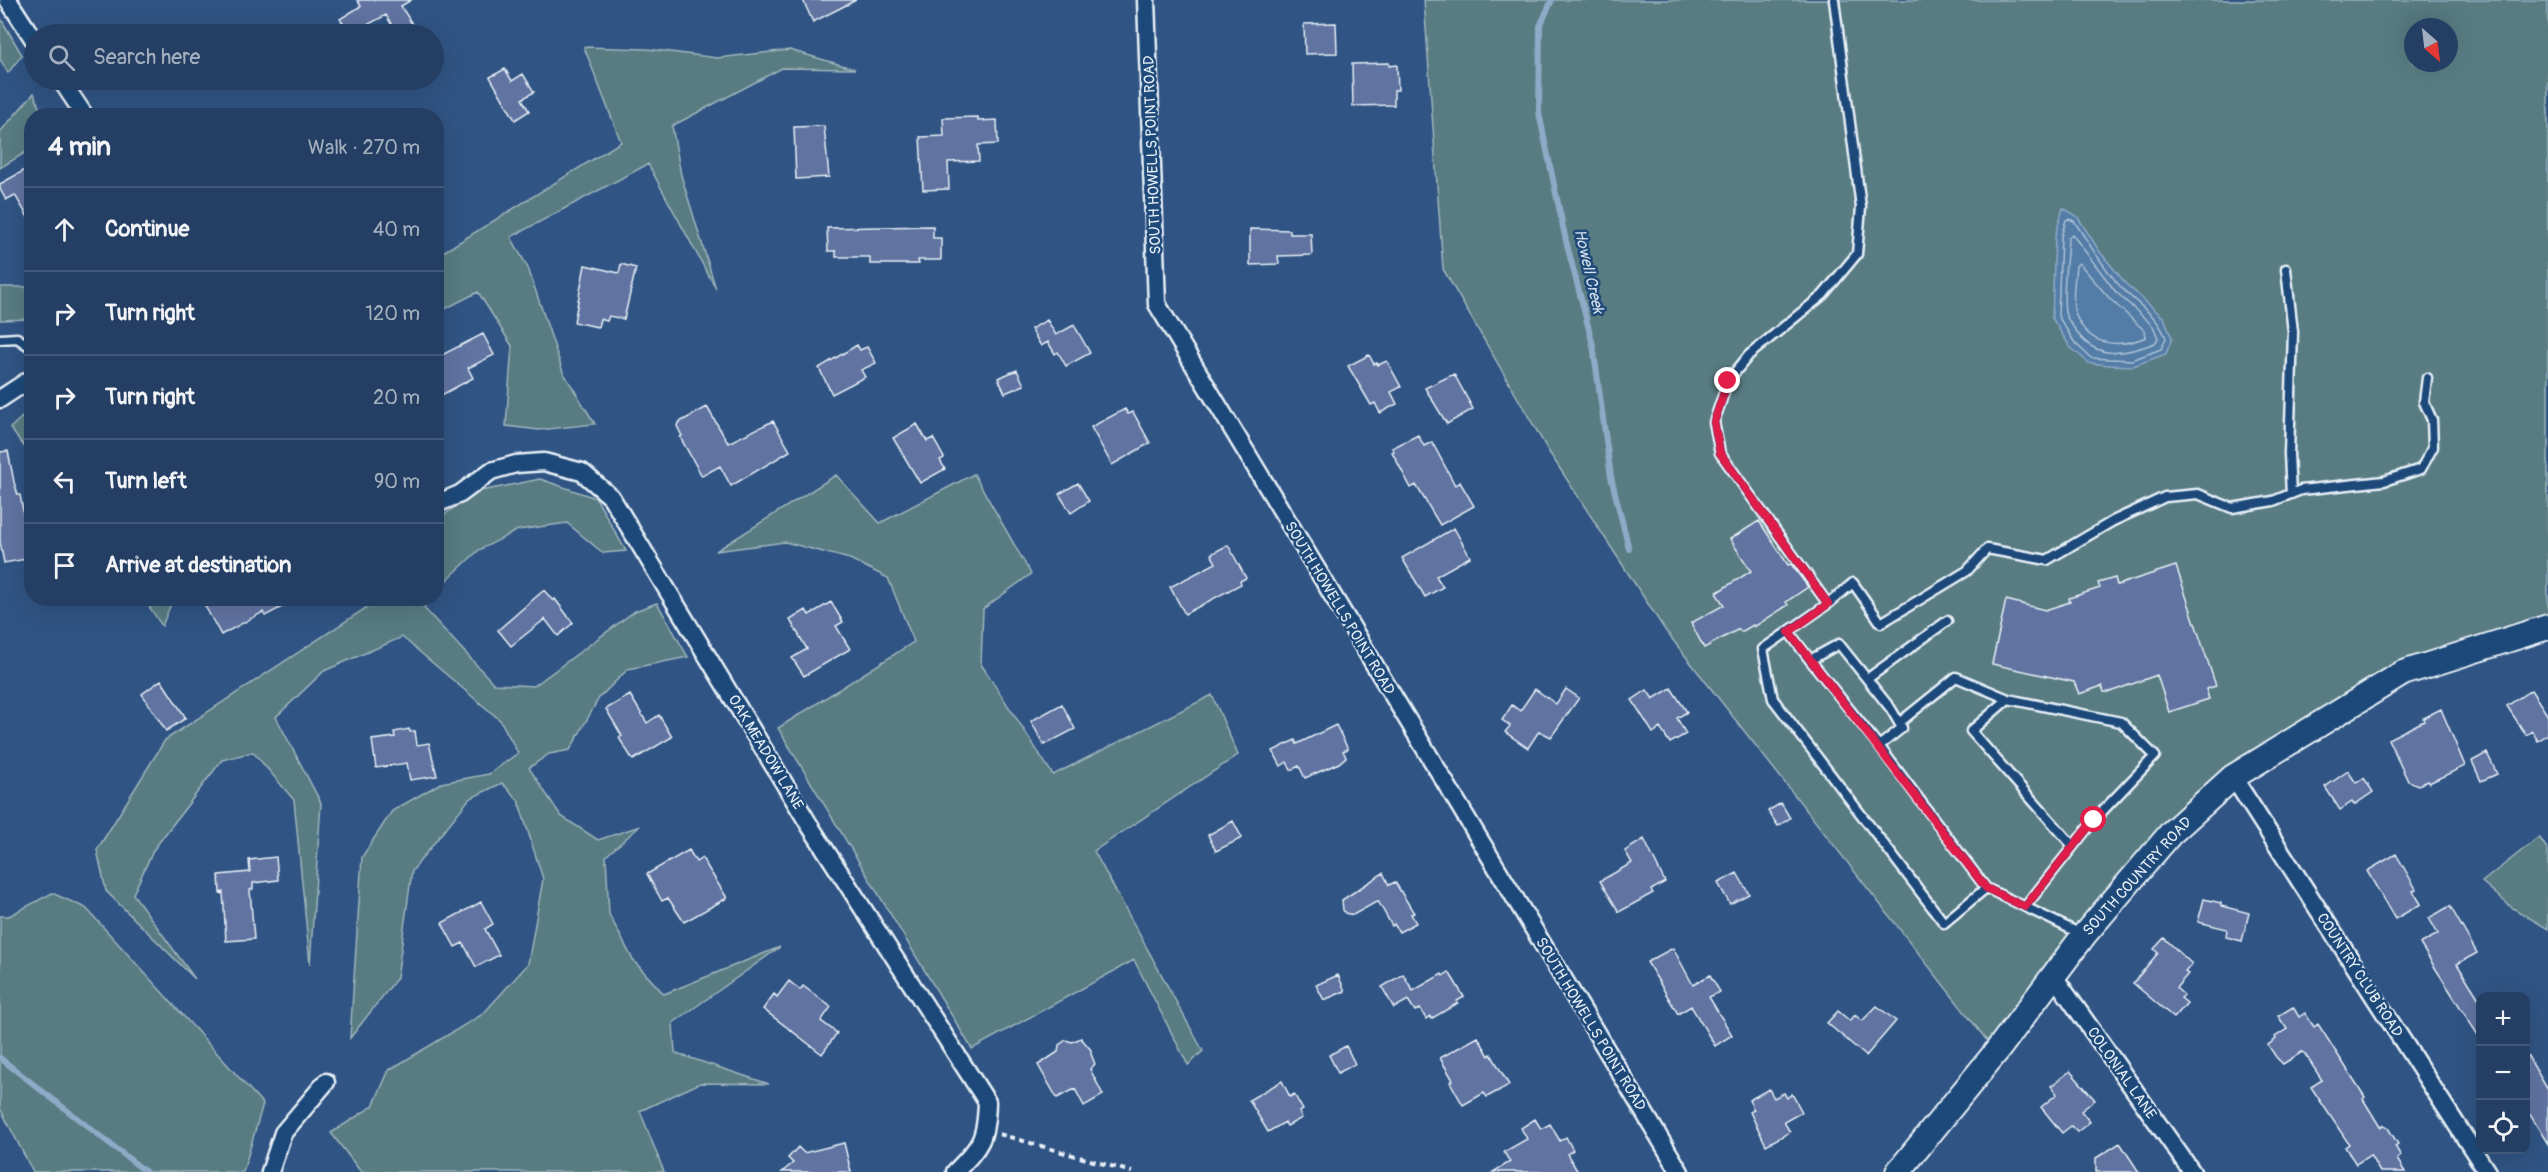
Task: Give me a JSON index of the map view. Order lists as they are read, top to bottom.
{
  "streets": {
    "main road": ["SOUTH COUNTRY ROAD"],
    "street": [
      "SOUTH HOWELLS POINT ROAD",
      "OAK MEADOW LANE",
      "COUNTRY CLUB ROAD",
      "COLONIAL LANE"
    ]
  },
  "crossings": [
    ["SOUTH COUNTRY ROAD", "COUNTRY CLUB ROAD"],
    ["SOUTH COUNTRY ROAD", "COLONIAL LANE"]
  ],
  "water": ["Howell Creek"],
  "north": "bottom right",
  "page": {
    "search": "Search here",
    "heading": ["4 min", "Walk · 270 m"],
    "list": [
      ["Continue", "40 m"],
      ["Turn right", "120 m"],
      ["Turn right", "20 m"],
      ["Turn left", "90 m"],
      "Arrive at destination"
    ],
    "map_buttons": ["+", "−"]
  }
}
